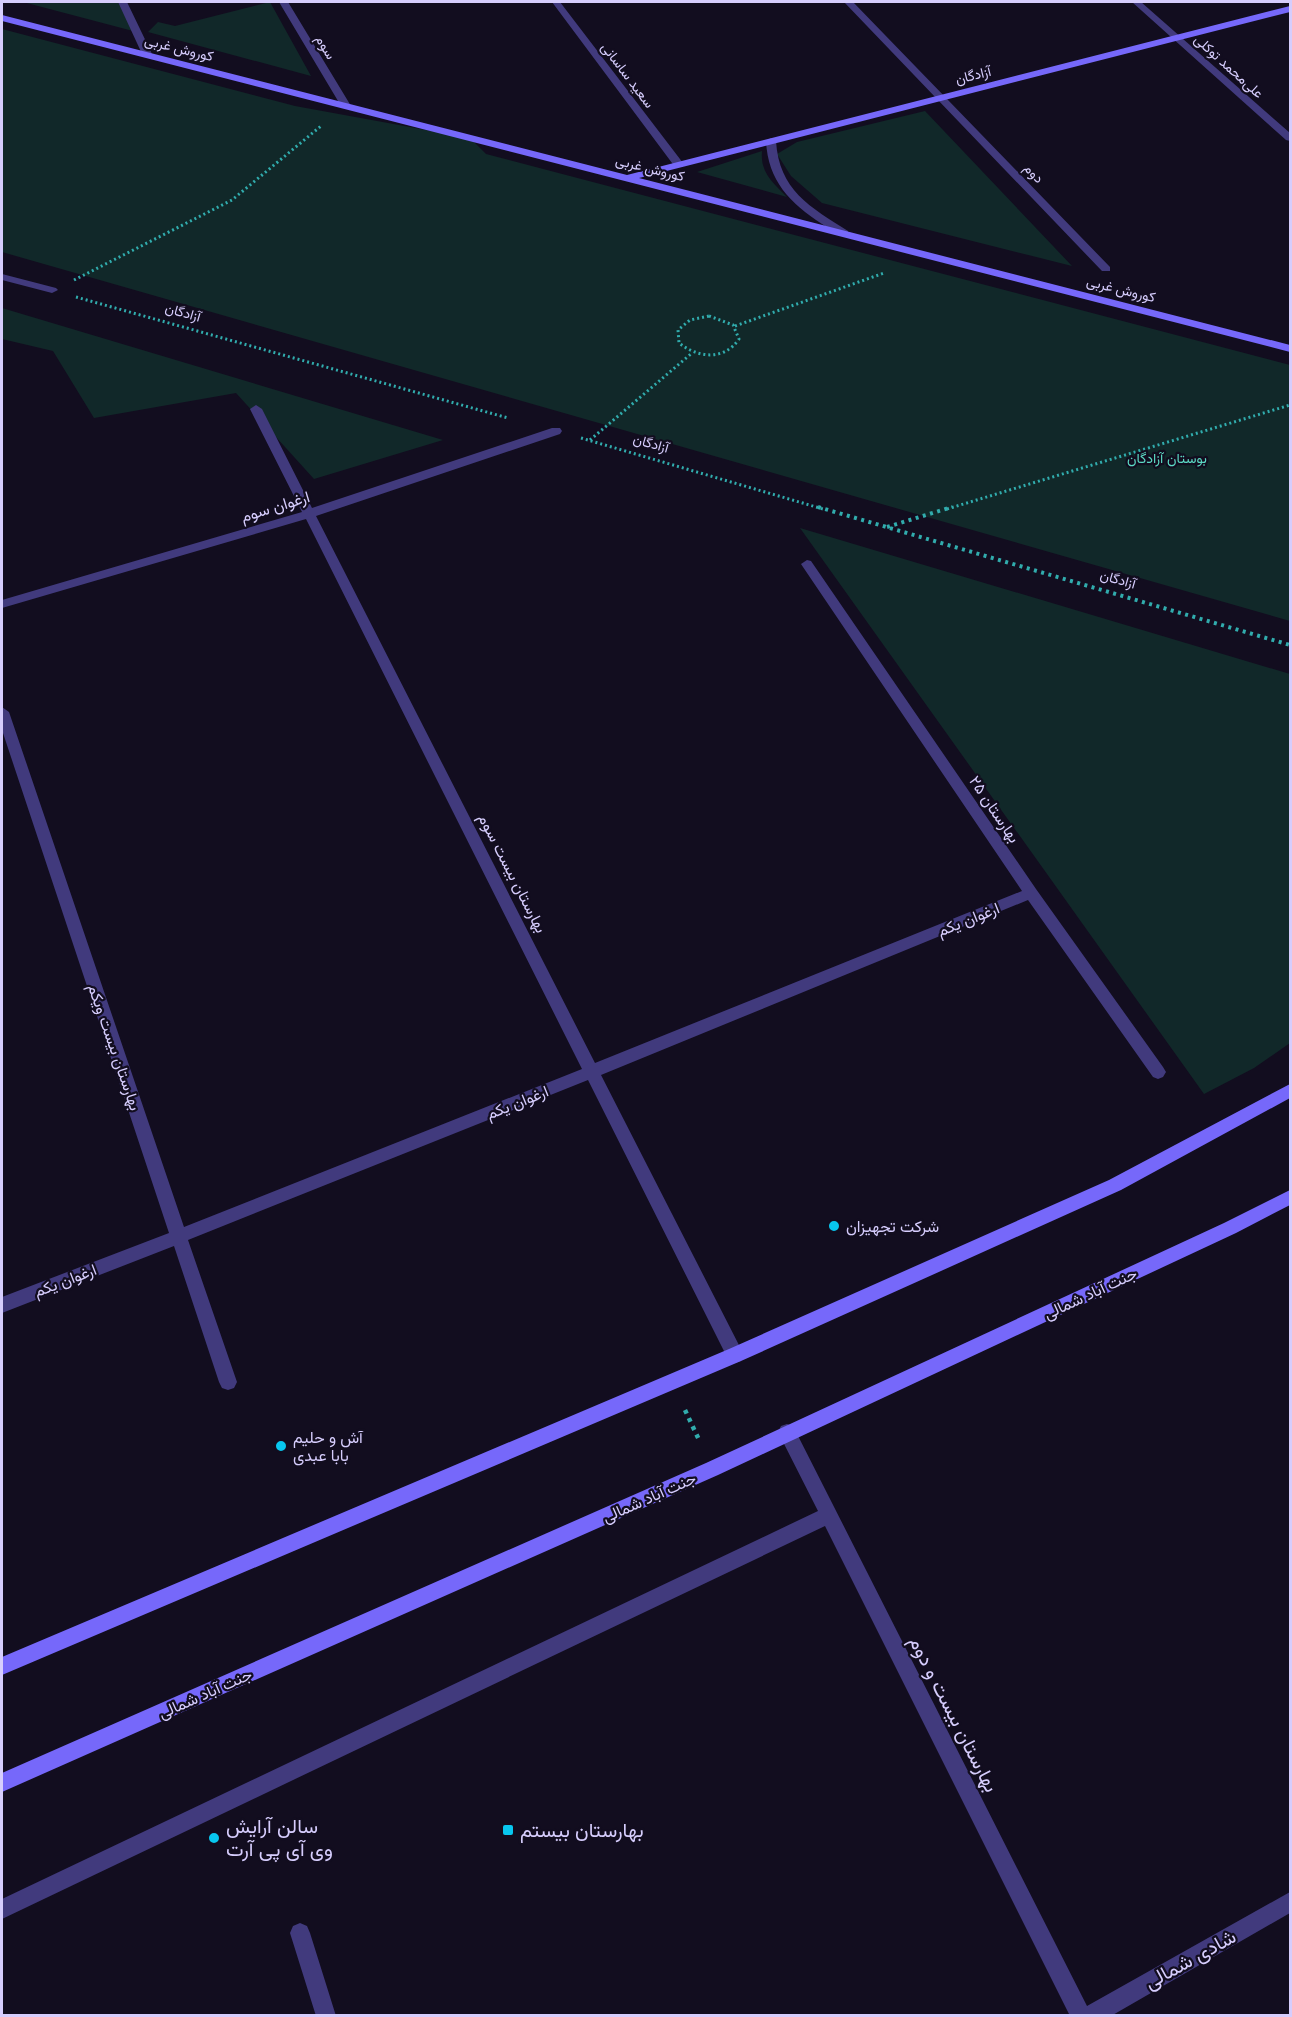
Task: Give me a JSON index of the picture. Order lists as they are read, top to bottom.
{
  "streets": {
    "street": [
      "سوم",
      "کوروش غربی",
      "علی‌محمد توکلی",
      "سعید ساسانی",
      "آزادگان",
      "دوم",
      "ارغوان سوم",
      "بهارستان ۲۵",
      "بهارستان بیست سوم",
      "ارغوان یکم",
      "بهارستان بیست ویکم",
      "جنت آباد شمالی",
      "بهارستان بیست و دوم",
      "شادی شمالی"
    ]
  },
  "crossings": [
    ["سوم", "کوروش غربی"],
    ["کوروش غربی", "آزادگان"],
    ["علی‌محمد توکلی", "آزادگان"],
    ["سعید ساسانی", "آزادگان"],
    ["آزادگان", "دوم"],
    ["آزادگان", "ارغوان سوم"],
    ["ارغوان سوم", "بهارستان بیست سوم"],
    ["بهارستان ۲۵", "ارغوان یکم"],
    ["بهارستان بیست سوم", "ارغوان یکم"],
    ["ارغوان یکم", "بهارستان بیست ویکم"],
    ["جنت آباد شمالی", "بهارستان بیست و دوم"]
  ],
  "parks": ["بوستان آزادگان"],
  "places": {
    "other": ["شرکت تجهیزان", "آش و حلیم بابا عبدی", "سالن آرایش وی آی پی آرت"],
    "transit": ["بهارستان بیستم"]
  }
}
